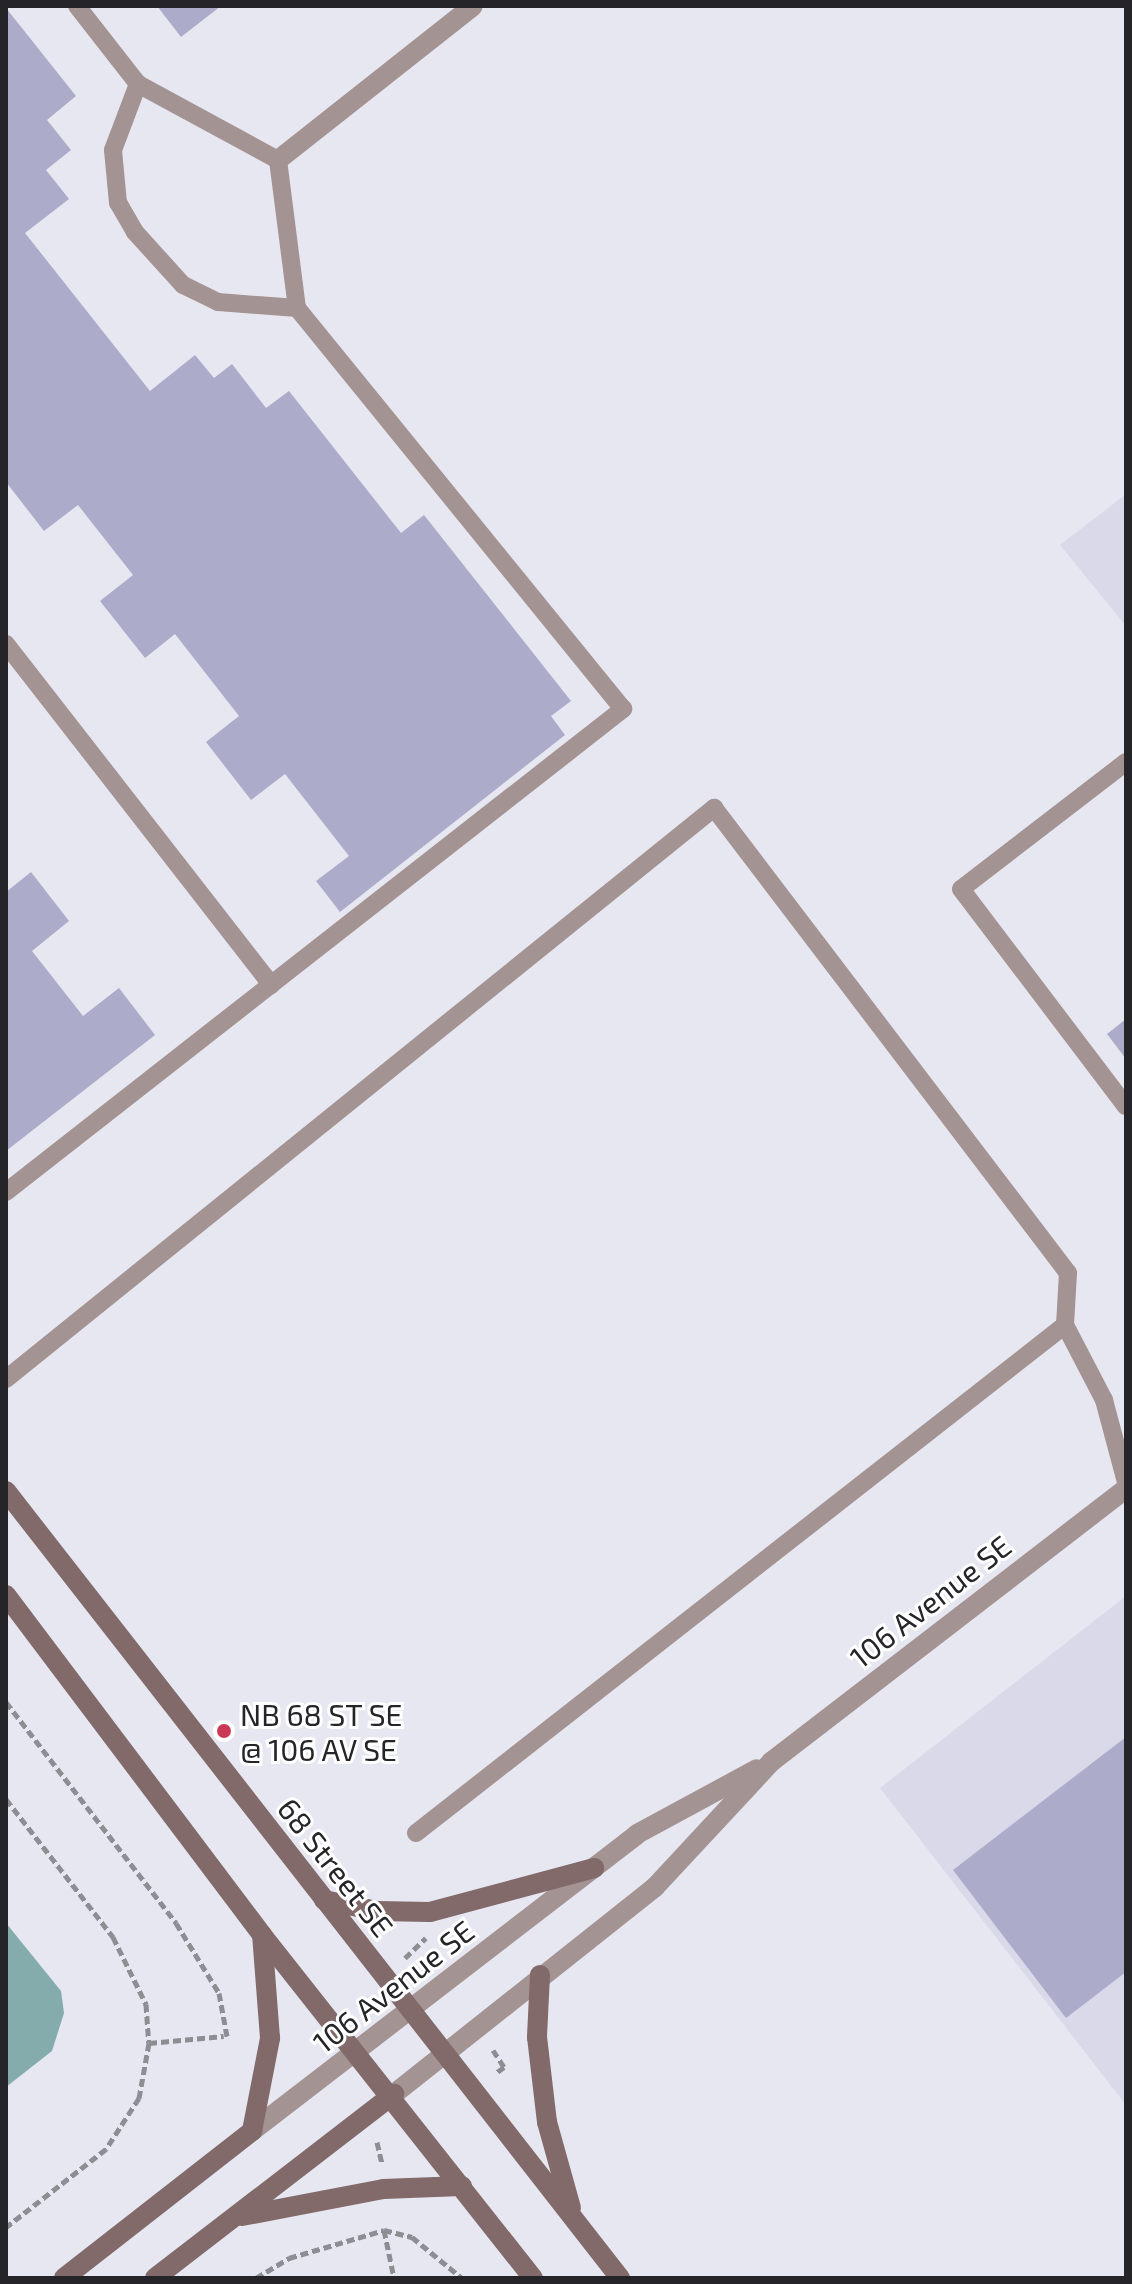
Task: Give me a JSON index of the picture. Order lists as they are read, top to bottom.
{
  "streets": {
    "street": ["106 Avenue SE", "68 Street SE"]
  },
  "crossings": [
    ["106 Avenue SE", "68 Street SE"]
  ],
  "places": ["NB 68 ST SE @ 106 AV SE"]
}
